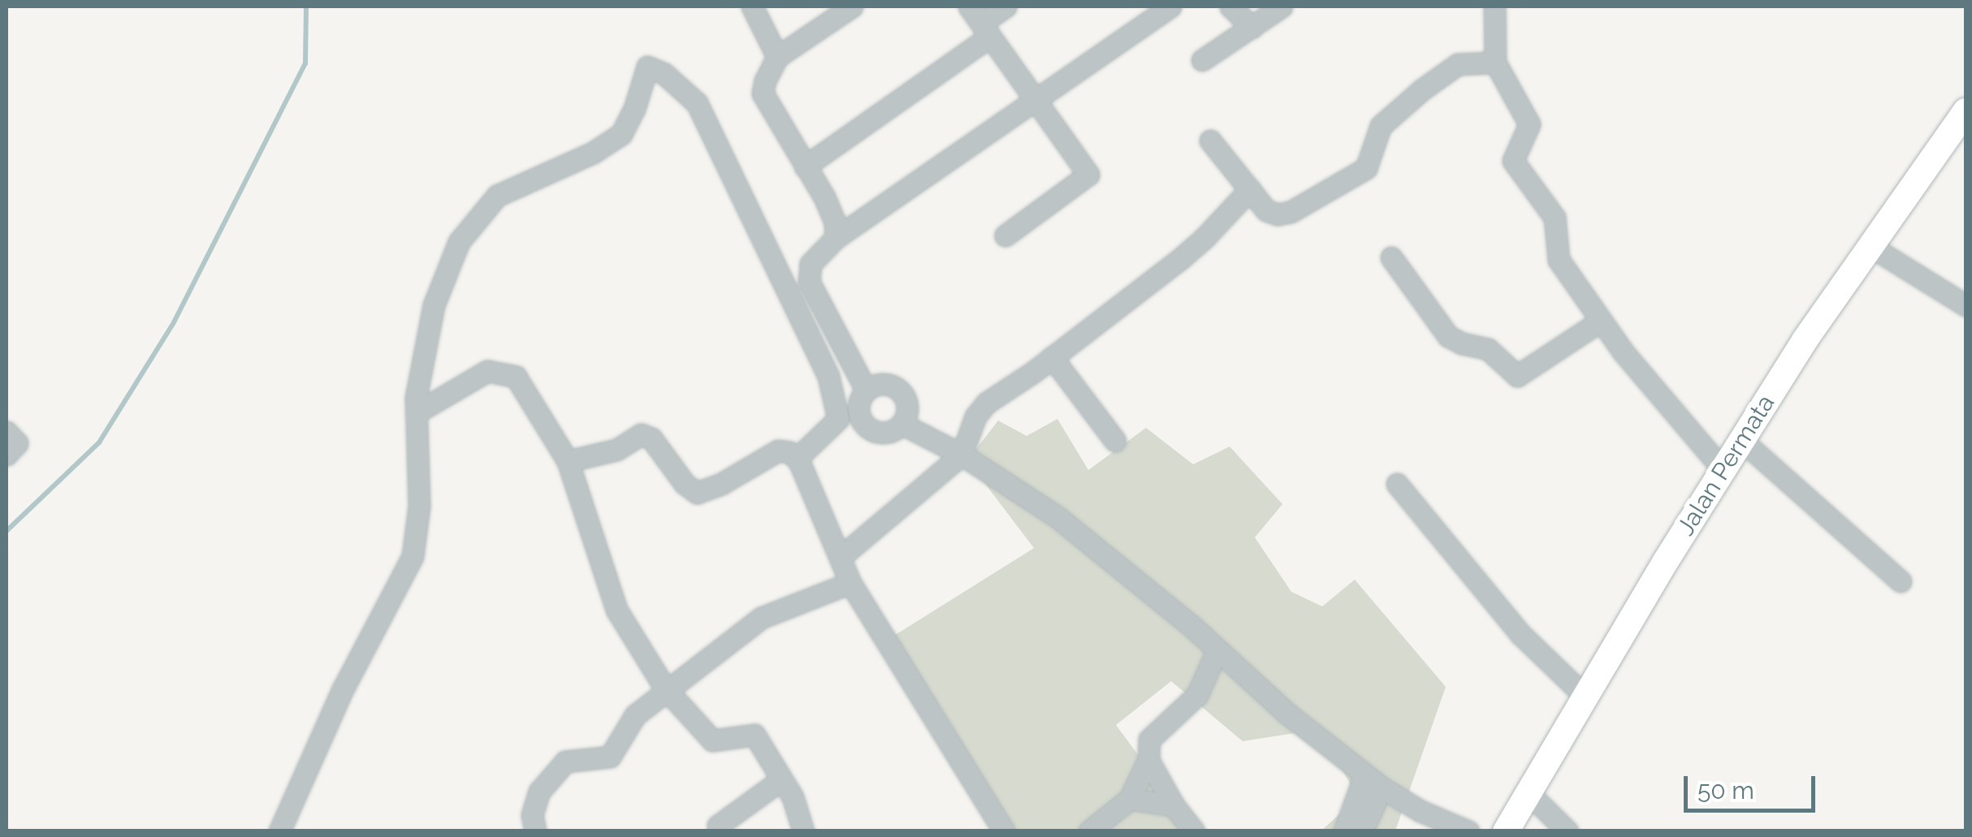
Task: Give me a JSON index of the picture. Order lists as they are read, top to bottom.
{
  "streets": {
    "main road": ["Jalan Permata"]
  },
  "scale_bar": "50 m"
}
